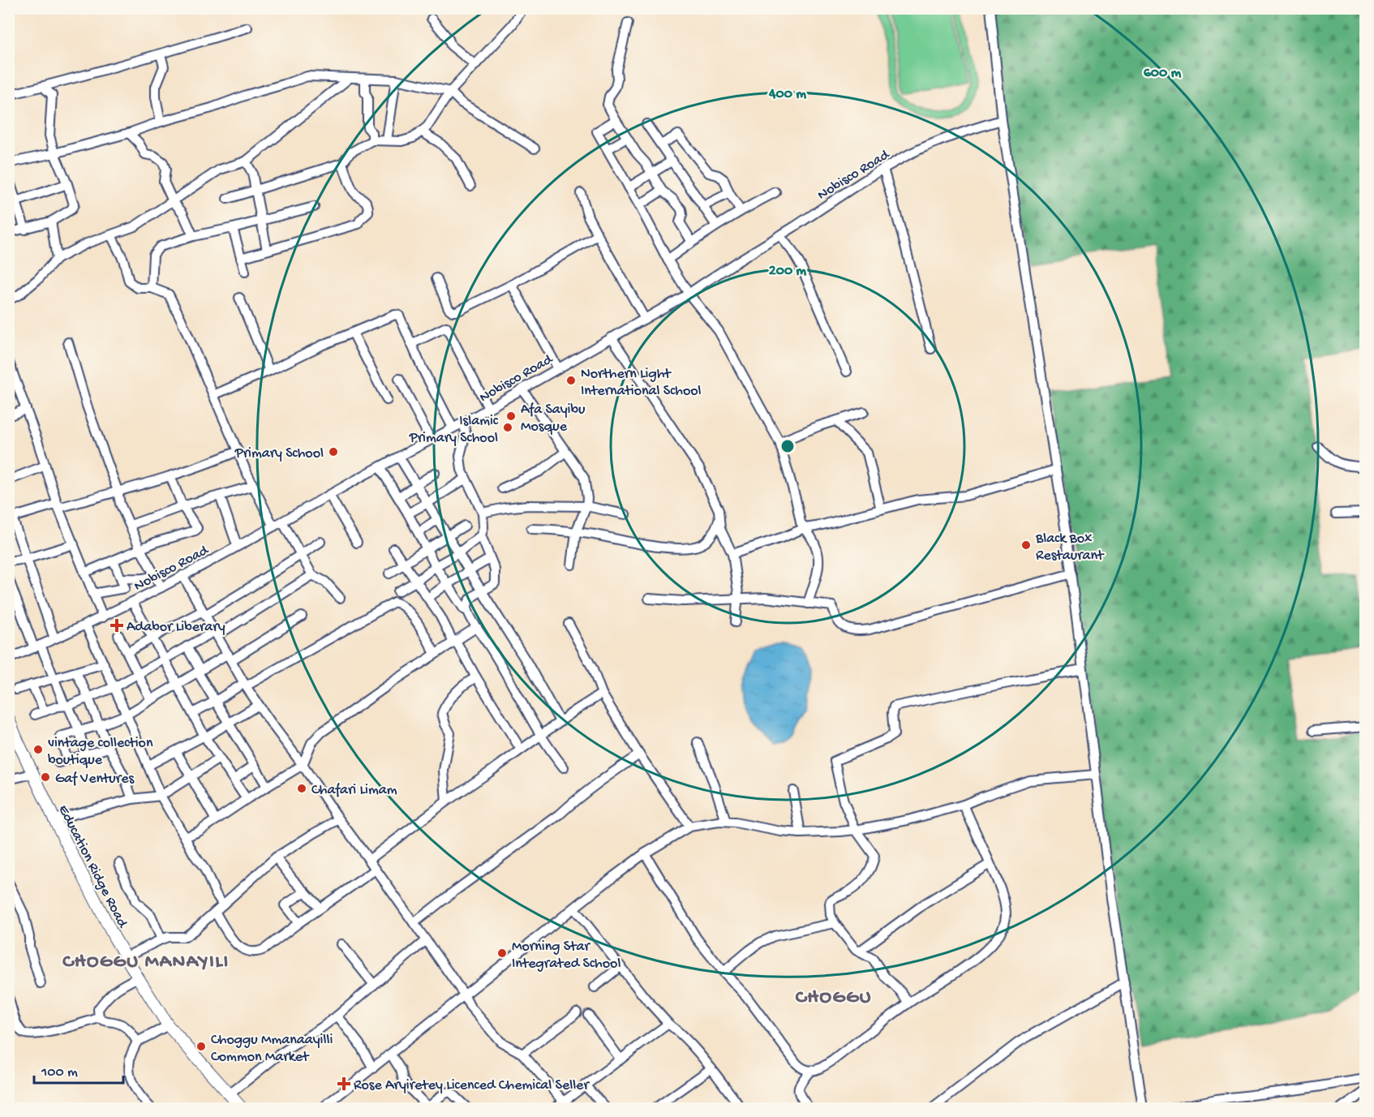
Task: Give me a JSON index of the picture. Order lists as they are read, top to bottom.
{
  "streets": {
    "main road": ["Education Ridge Road"],
    "street": ["Nobisco Road"]
  },
  "districts": ["CHOGGU MANAYILI", "CHOGGU"],
  "places": {
    "other": [
      "Northern Light International School",
      "Afa Sayibu Mosque",
      "Islamic Primary School",
      "Primary School",
      "Black Box Restaurant",
      "vintage collection boutique",
      "Gaf Ventures",
      "Chafari Limam",
      "Morning Star Integrated School",
      "Choggu Mmanaayilli Common Market"
    ],
    "health": ["Adabor Liberary", "Rose Aryiretey Licenced Chemical Seller"]
  },
  "scale_bar": "100 m",
  "rings": ["600 m", "400 m", "200 m"]
}
